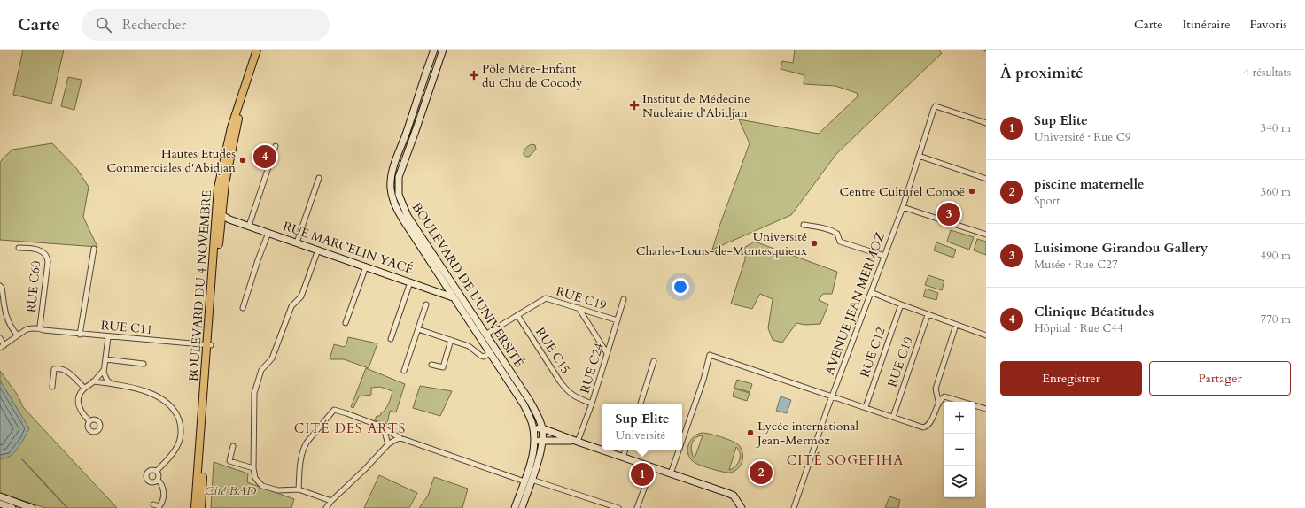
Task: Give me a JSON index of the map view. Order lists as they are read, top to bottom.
{
  "streets": {
    "main road": ["BOULEVARD DU 4 NOVEMBRE"],
    "street": [
      "RUE MARCELIN YACÉ",
      "BOULEVARD DE L'UNIVERSITÉ",
      "RUE C60",
      "RUE C19",
      "AVENUE JEAN MERMOZ",
      "RUE C11",
      "RUE C15",
      "RUE C12",
      "RUE C10",
      "RUE C24"
    ]
  },
  "crossings": [
    ["RUE MARCELIN YACÉ", "BOULEVARD DE L'UNIVERSITÉ"],
    ["RUE MARCELIN YACÉ", "BOULEVARD DU 4 NOVEMBRE"],
    ["BOULEVARD DE L'UNIVERSITÉ", "RUE C19"],
    ["BOULEVARD DU 4 NOVEMBRE", "RUE C11"],
    ["RUE C60", "RUE C11"],
    ["RUE C19", "RUE C15"],
    ["RUE C19", "RUE C24"],
    ["RUE C15", "RUE C24"]
  ],
  "districts": ["CITÉ DES ARTS", "CITÉ SOGEFIHA"],
  "parks": ["Cité BAD"],
  "places": {
    "health": ["Pôle Mère-Enfant du Chu de Cocody", "Institut de Médecine Nucléaire d'Abidjan"],
    "other": [
      "Hautes Etudes Commerciales d'Abidjan",
      "Centre Culturel Comoë",
      "Université Charles-Louis-de-Montesquieux",
      "Lycée international Jean-Mermoz"
    ]
  },
  "page": {
    "header": "Carte",
    "search": "Rechercher",
    "nav": ["Carte", "Itinéraire", "Favoris"],
    "heading": ["À proximité", "4 résultats"],
    "list": [
      {
        "mark": "1",
        "name": "Sup Elite",
        "note": "Université · Rue C9",
        "value": "340 m"
      },
      {
        "mark": "2",
        "name": "piscine maternelle",
        "note": "Sport",
        "value": "360 m"
      },
      {
        "mark": "3",
        "name": "Luisimone Girandou Gallery",
        "note": "Musée · Rue C27",
        "value": "490 m"
      },
      {
        "mark": "4",
        "name": "Clinique Béatitudes",
        "note": "Hôpital · Rue C44",
        "value": "770 m"
      }
    ],
    "pins": [
      "4",
      "3",
      "2",
      "1"
    ],
    "buttons": ["Enregistrer", "Partager"],
    "map_buttons": ["+", "−"],
    "popup": ["Sup Elite", "Université"]
  }
}
